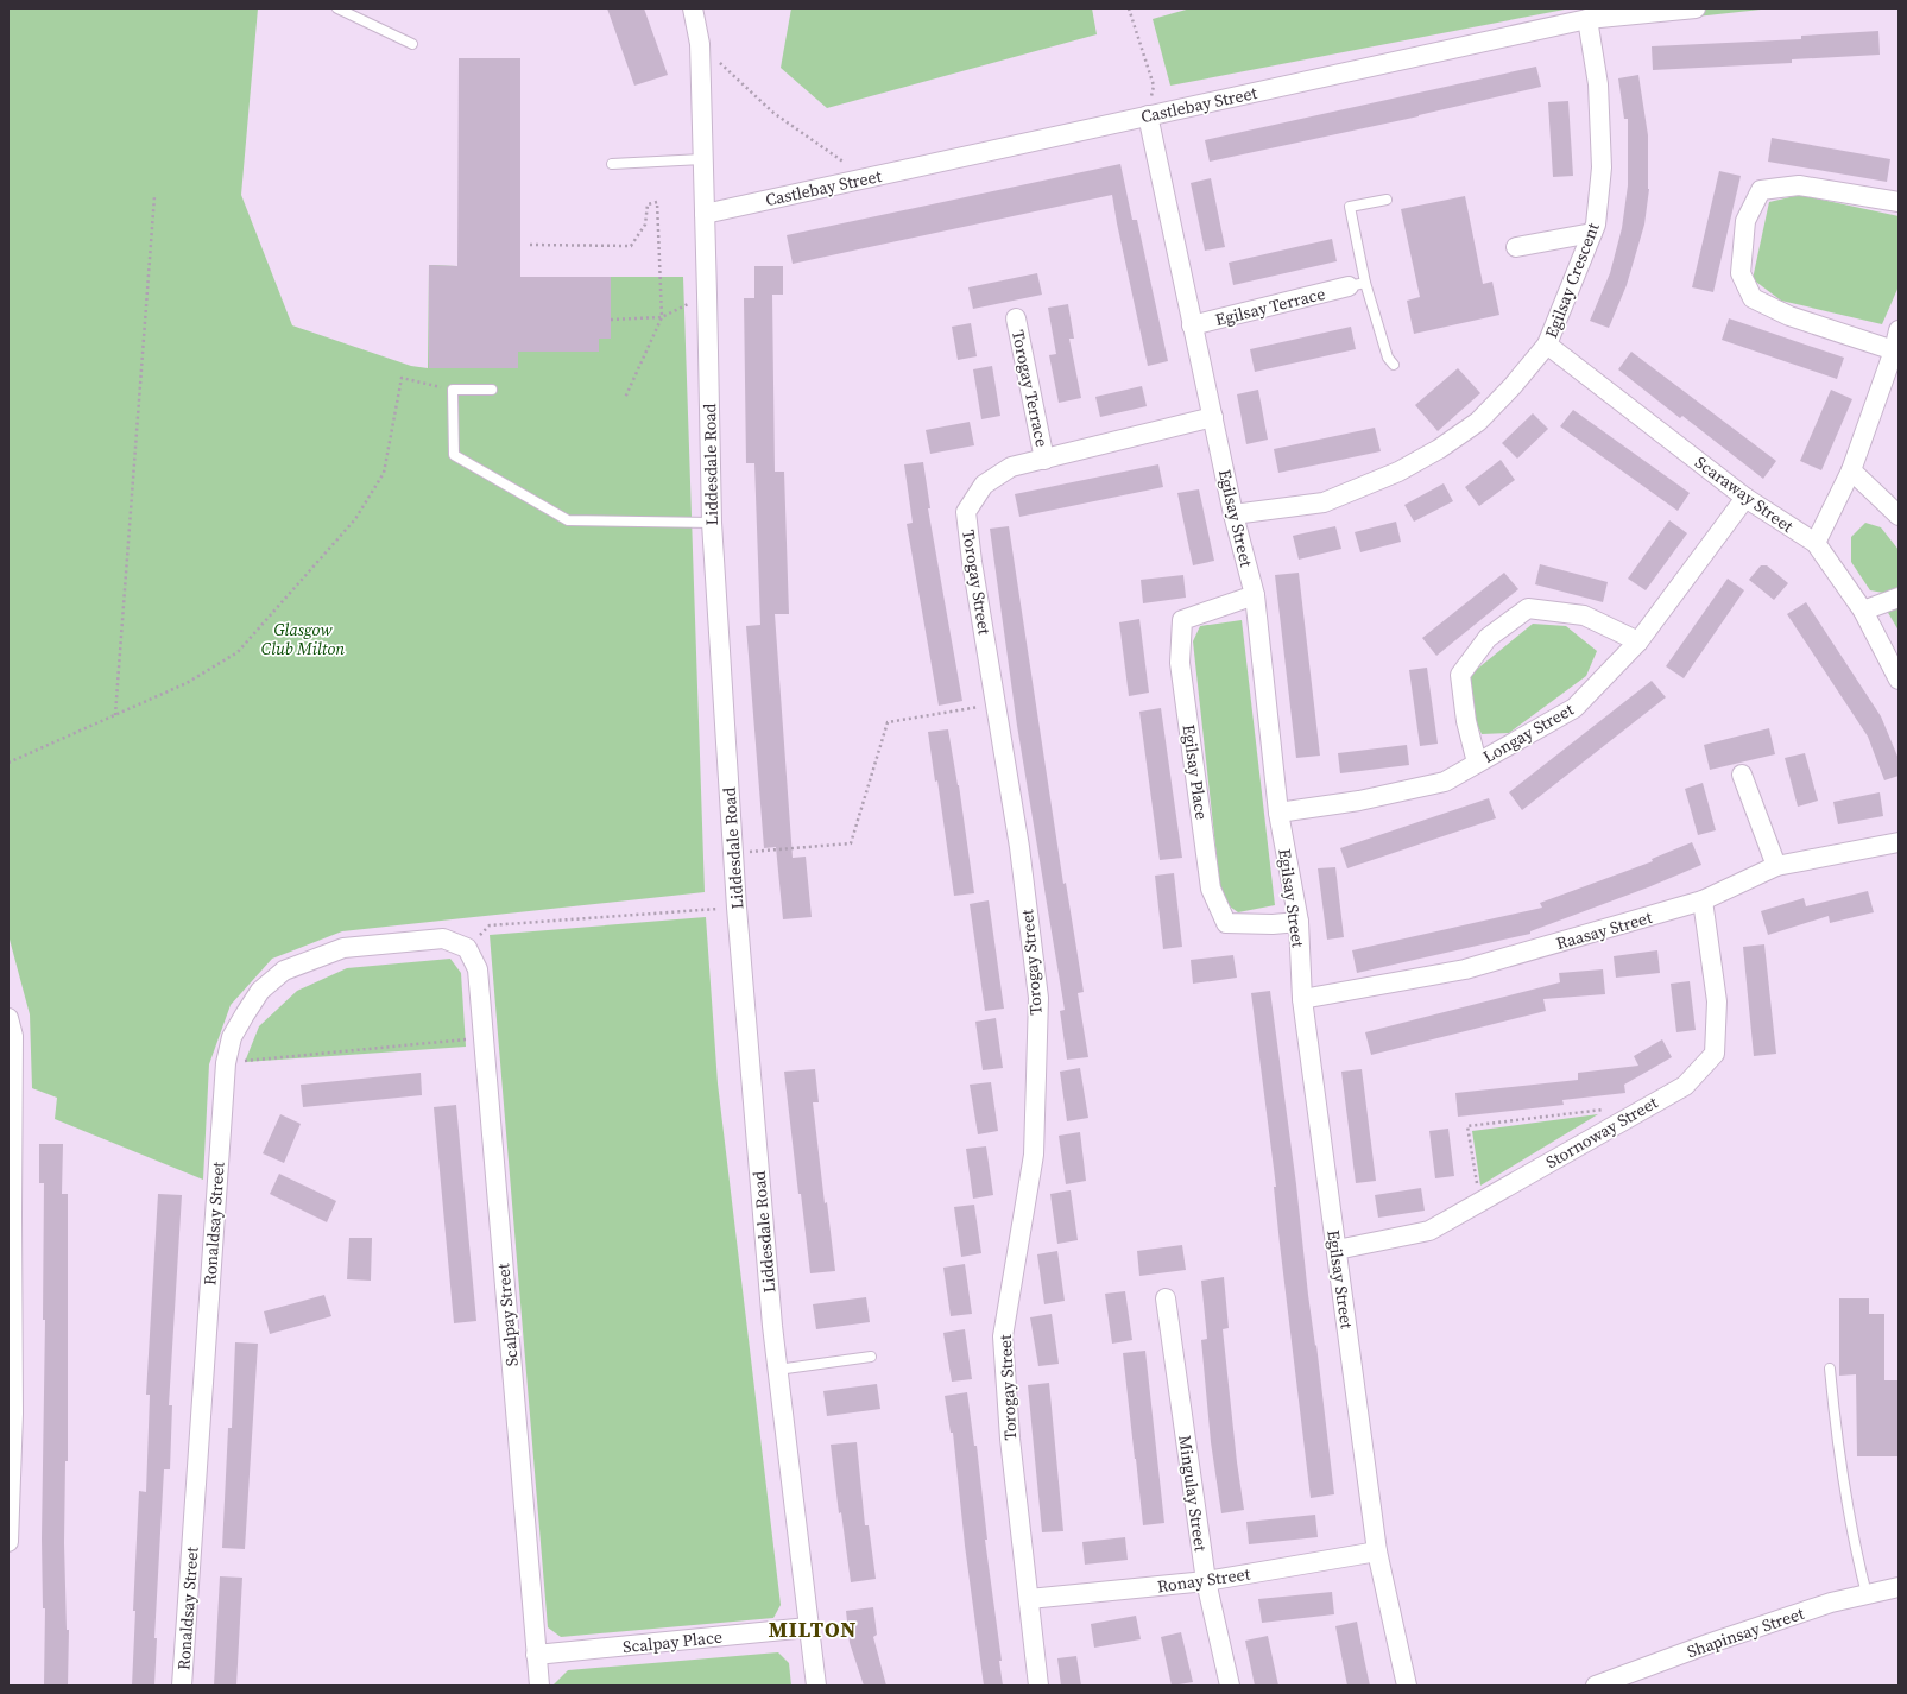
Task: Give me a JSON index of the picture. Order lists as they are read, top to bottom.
{
  "streets": {
    "street": [
      "Castlebay Street",
      "Egilsay Crescent",
      "Egilsay Terrace",
      "Torogay Terrace",
      "Liddesdale Road",
      "Scaraway Street",
      "Egilsay Street",
      "Torogay Street",
      "Longay Street",
      "Egilsay Place",
      "Raasay Street",
      "Stornoway Street",
      "Ronaldsay Street",
      "Scalpay Street",
      "Mingulay Street",
      "Ronay Street",
      "Shapinsay Street",
      "Scalpay Place"
    ]
  },
  "crossings": [
    ["Castlebay Street", "Egilsay Crescent"],
    ["Castlebay Street", "Liddesdale Road"],
    ["Castlebay Street", "Egilsay Street"],
    ["Egilsay Crescent", "Scaraway Street"],
    ["Egilsay Crescent", "Egilsay Street"],
    ["Egilsay Terrace", "Egilsay Street"],
    ["Torogay Terrace", "Torogay Street"],
    ["Liddesdale Road", "Scalpay Place"],
    ["Scaraway Street", "Longay Street"],
    ["Egilsay Street", "Torogay Street"],
    ["Egilsay Street", "Longay Street"],
    ["Egilsay Street", "Egilsay Place"],
    ["Egilsay Street", "Raasay Street"],
    ["Egilsay Street", "Stornoway Street"],
    ["Egilsay Street", "Ronay Street"],
    ["Torogay Street", "Ronay Street"],
    ["Raasay Street", "Stornoway Street"],
    ["Ronaldsay Street", "Scalpay Street"],
    ["Scalpay Street", "Scalpay Place"],
    ["Mingulay Street", "Ronay Street"]
  ],
  "districts": ["MILTON"],
  "parks": ["Glasgow Club Milton"]
}
